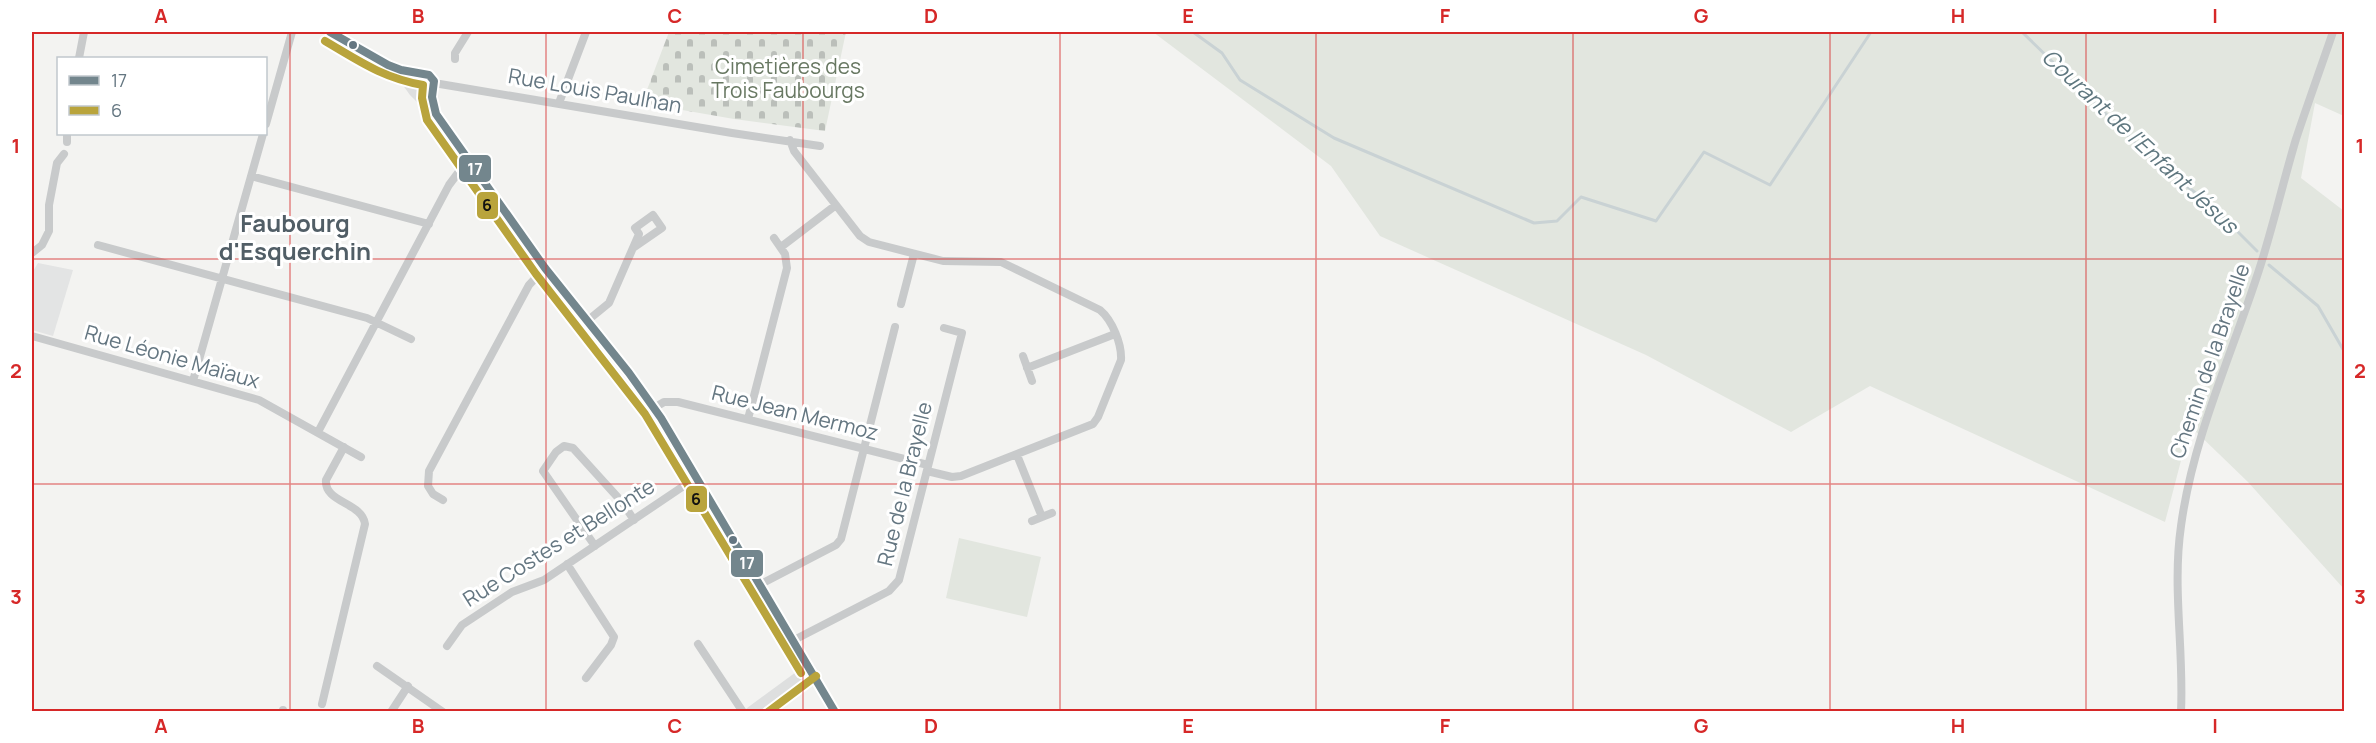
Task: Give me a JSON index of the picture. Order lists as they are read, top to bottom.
{
  "streets": {
    "street": [
      "Rue Louis Paulhan",
      "Rue Léonie Maïaux",
      "Chemin de la Brayelle",
      "Rue Jean Mermoz",
      "Rue de la Brayelle",
      "Rue Costes et Bellonte"
    ]
  },
  "crossings": [
    ["Rue Jean Mermoz", "Rue de la Brayelle"]
  ],
  "districts": ["Faubourg d'Esquerchin"],
  "water": ["Courant de l'Enfant Jésus"],
  "parks": ["Cimetières des Trois Faubourgs"],
  "lines": ["transit line 17", "transit line 6"],
  "legend": ["17", "6"],
  "grid": {
    "columns": [
      "A",
      "B",
      "C",
      "D",
      "E",
      "F",
      "G",
      "H",
      "I"
    ],
    "rows": ["1", "2", "3"]
  }
}
